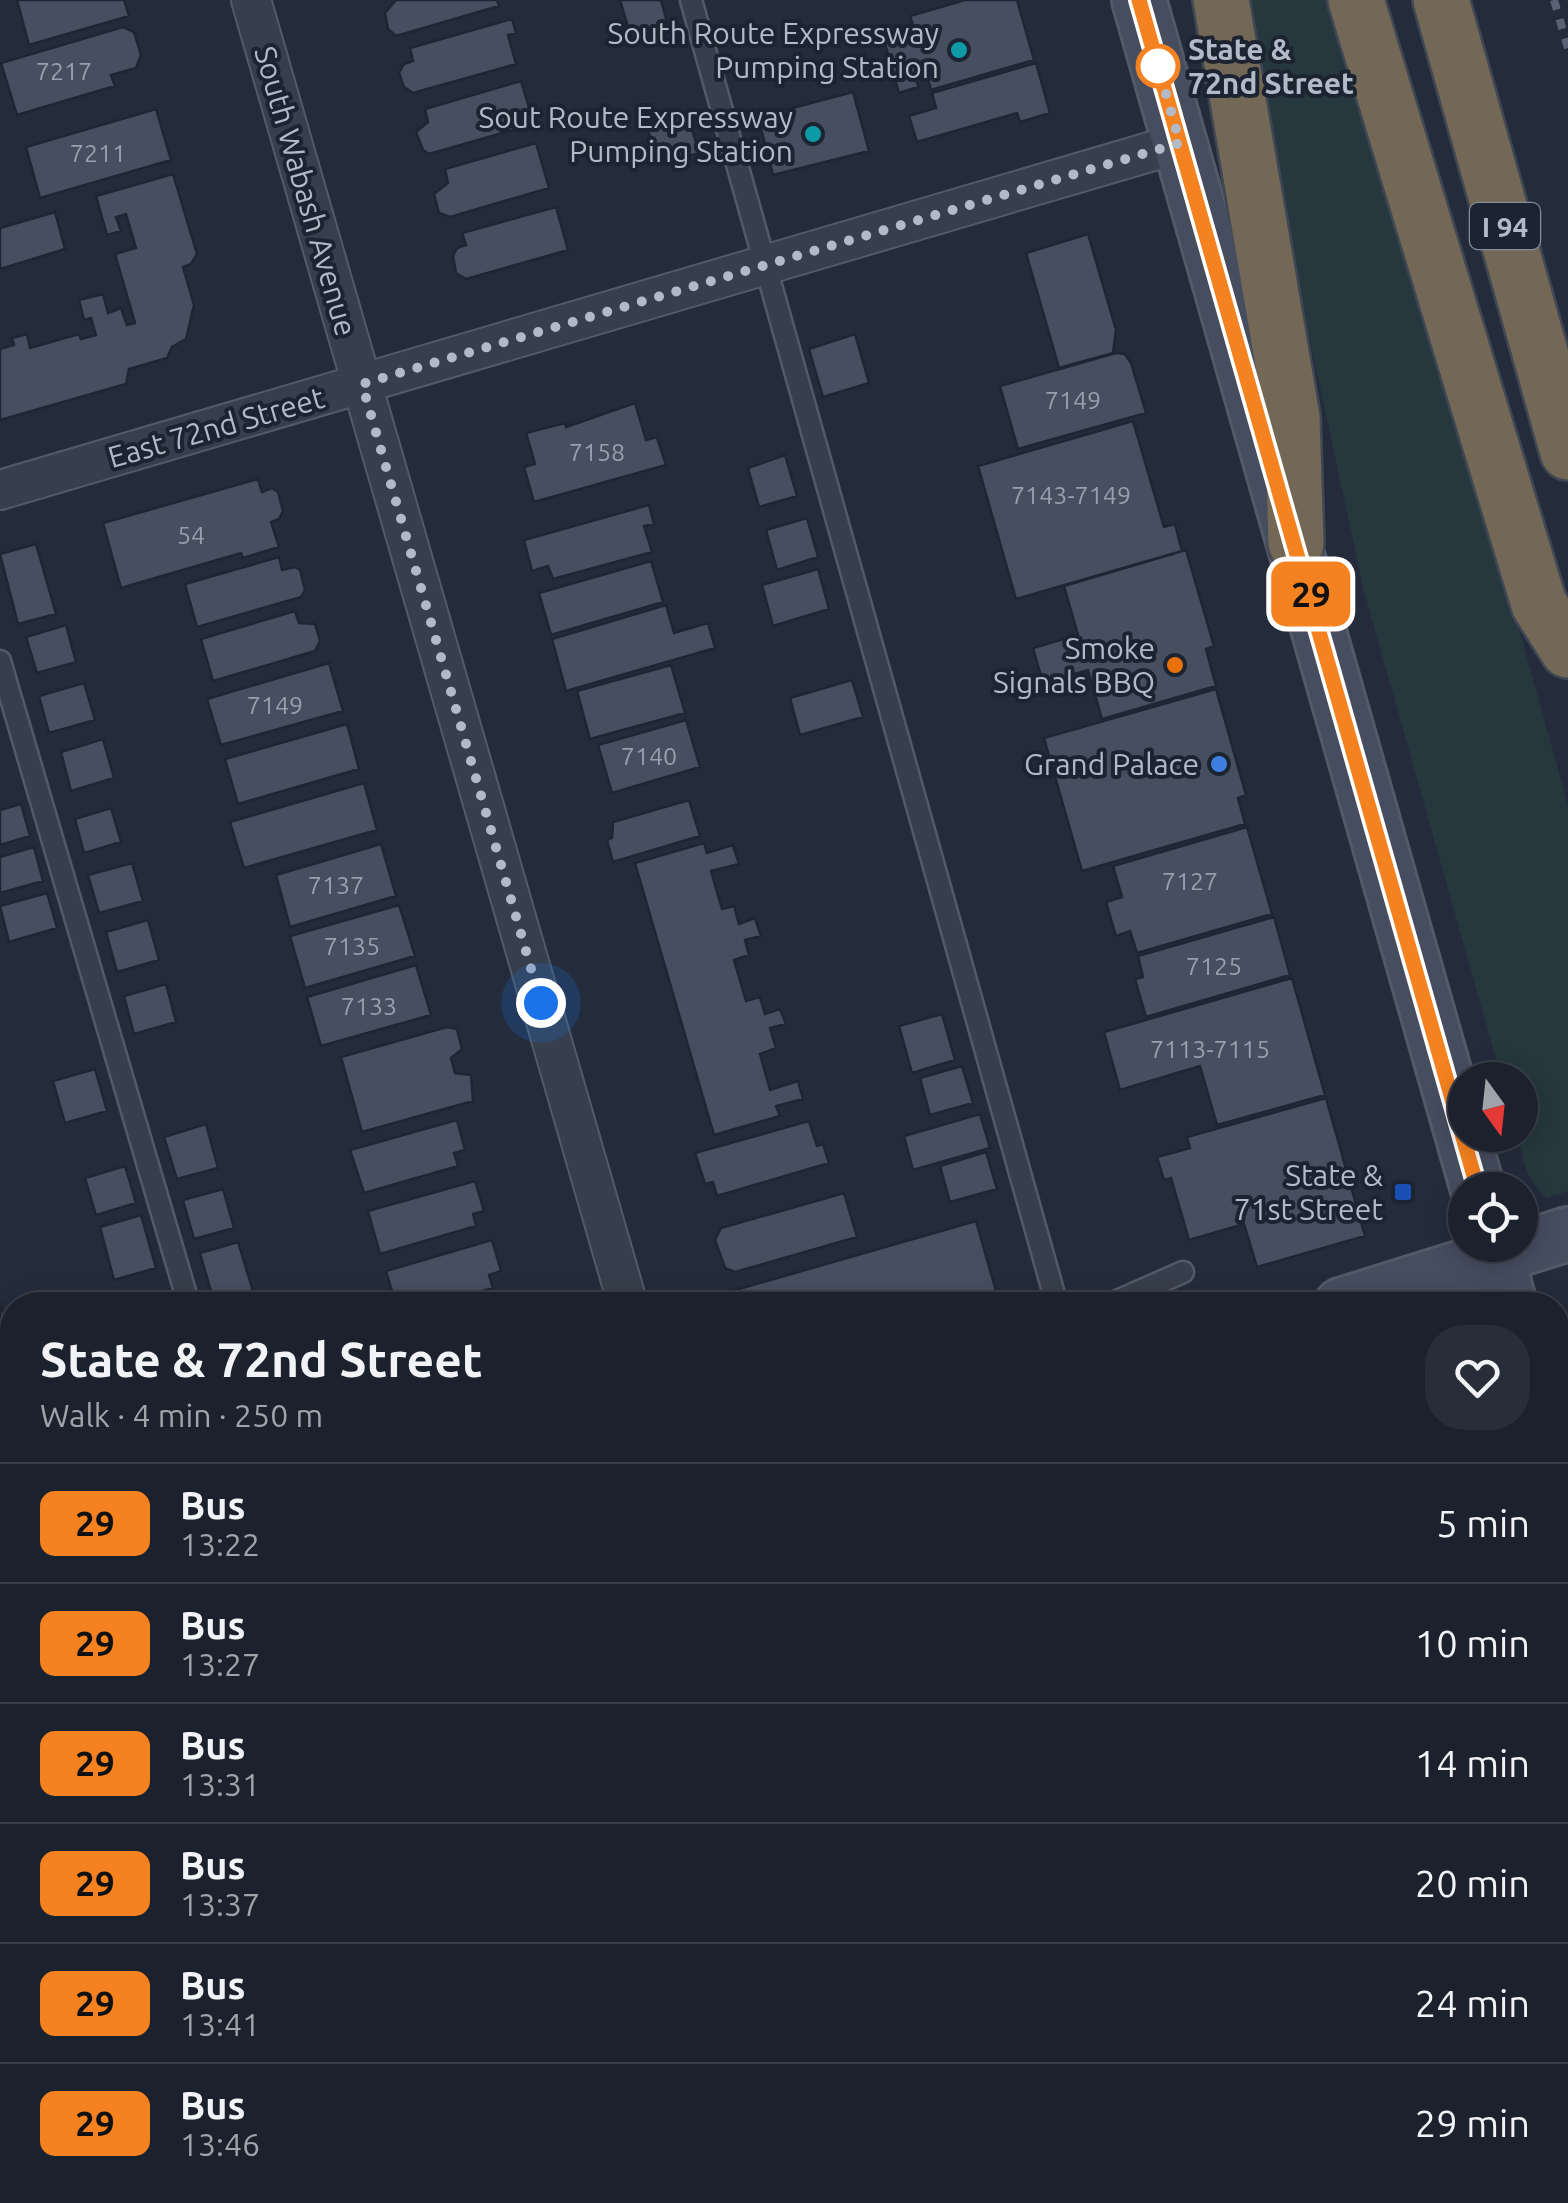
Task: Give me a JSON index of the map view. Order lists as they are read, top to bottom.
{
  "streets": {
    "highway": ["I 94"],
    "street": ["South Wabash Avenue", "East 72nd Street"]
  },
  "crossings": [
    ["South Wabash Avenue", "East 72nd Street"]
  ],
  "places": {
    "other": [
      "South Route Expressway Pumping Station",
      "State & 72nd Street",
      "Sout Route Expressway Pumping Station",
      "Smoke Signals BBQ",
      "Grand Palace"
    ],
    "transit": ["State & 71st Street"]
  },
  "lines": ["bus line 29"],
  "house_numbers": [
    "7217",
    "7211",
    "7149",
    "7158",
    "7143-7149",
    "54",
    "7149",
    "7140",
    "7127",
    "7137",
    "7135",
    "7125",
    "7133",
    "7113-7115"
  ],
  "north": "bottom",
  "page": {
    "on_map": "29",
    "heading": ["State & 72nd Street", "Walk · 4 min · 250 m"],
    "list": [
      {
        "mark": "29",
        "name": "Bus",
        "note": "13:22",
        "value": "5 min"
      },
      {
        "mark": "29",
        "name": "Bus",
        "note": "13:27",
        "value": "10 min"
      },
      {
        "mark": "29",
        "name": "Bus",
        "note": "13:31",
        "value": "14 min"
      },
      {
        "mark": "29",
        "name": "Bus",
        "note": "13:37",
        "value": "20 min"
      },
      {
        "mark": "29",
        "name": "Bus",
        "note": "13:41",
        "value": "24 min"
      },
      {
        "mark": "29",
        "name": "Bus",
        "note": "13:46",
        "value": "29 min"
      }
    ]
  }
}
